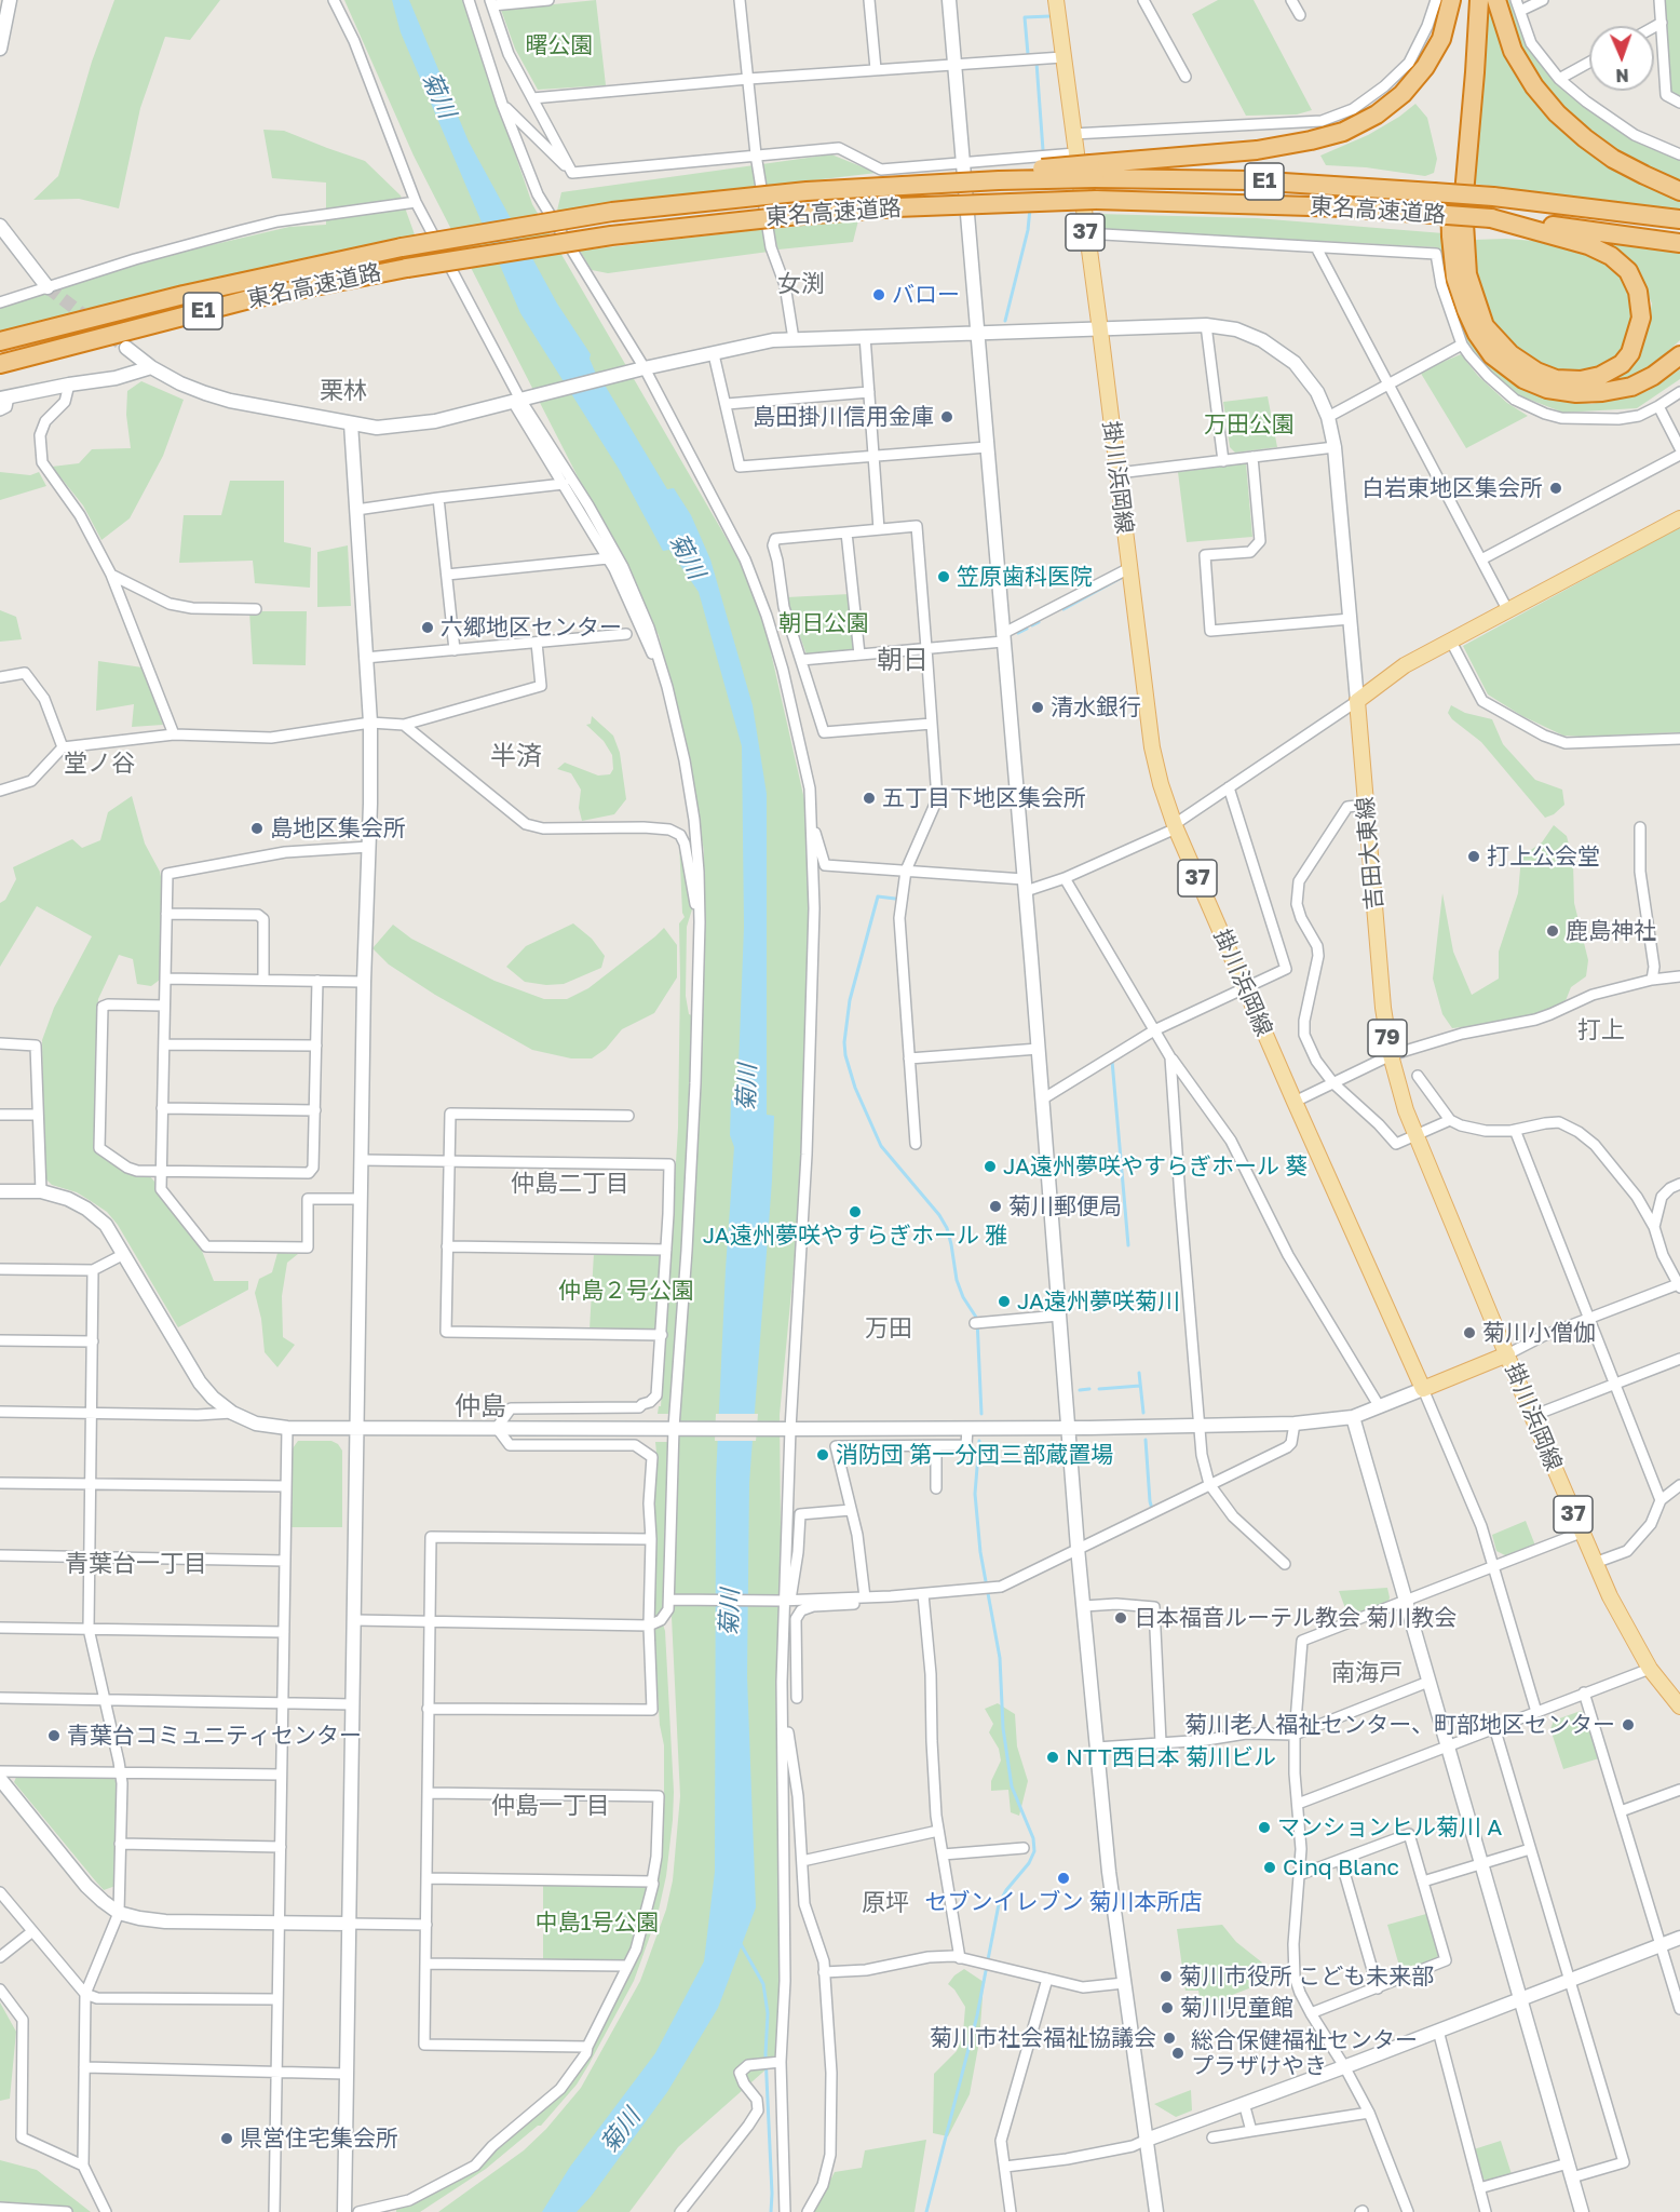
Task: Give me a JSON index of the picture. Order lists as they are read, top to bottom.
{
  "streets": {
    "highway": ["E1", "東名高速道路"],
    "main road": [
      "37",
      "掛川浜岡線",
      "吉田大東線",
      "79"
    ]
  },
  "crossings": [
    ["掛川浜岡線", "吉田大東線"]
  ],
  "districts": [
    "女渕",
    "栗林",
    "朝日",
    "半済",
    "堂ノ谷",
    "打上",
    "仲島二丁目",
    "万田",
    "仲島",
    "青葉台一丁目",
    "南海戸",
    "仲島一丁目",
    "原坪"
  ],
  "water": ["菊川"],
  "parks": [
    "曙公園",
    "万田公園",
    "朝日公園",
    "仲島２号公園",
    "中島1号公園"
  ],
  "places": [
    "バロー",
    "島田掛川信用金庫",
    "白岩東地区集会所",
    "笠原歯科医院",
    "六郷地区センター",
    "清水銀行",
    "五丁目下地区集会所",
    "島地区集会所",
    "打上公会堂",
    "鹿島神社",
    "JA遠州夢咲やすらぎホール 葵",
    "菊川郵便局",
    "JA遠州夢咲やすらぎホール 雅",
    "JA遠州夢咲菊川",
    "菊川小僧伽",
    "消防団 第一分団三部蔵置場",
    "日本福音ルーテル教会 菊川教会",
    "菊川老人福祉センター、町部地区センター",
    "青葉台コミュニティセンター",
    "NTT西日本 菊川ビル",
    "マンションヒル菊川 A",
    "Cinq Blanc",
    "セブンイレブン 菊川本所店",
    "菊川市役所 こども未来部",
    "菊川児童館",
    "菊川市社会福祉協議会",
    "総合保健福祉センター プラザけやき",
    "県営住宅集会所"
  ],
  "north": "bottom"
}
